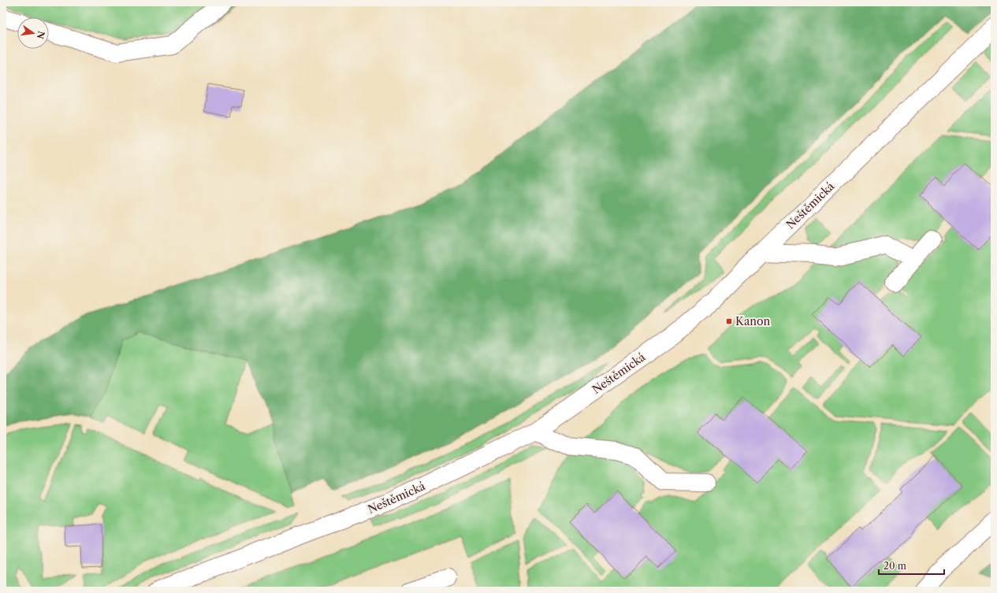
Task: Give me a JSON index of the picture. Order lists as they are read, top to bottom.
{
  "streets": {
    "street": ["Neštěmická"]
  },
  "places": {
    "transit": ["Kanon"]
  },
  "scale_bar": "20 m",
  "north": "right"
}
